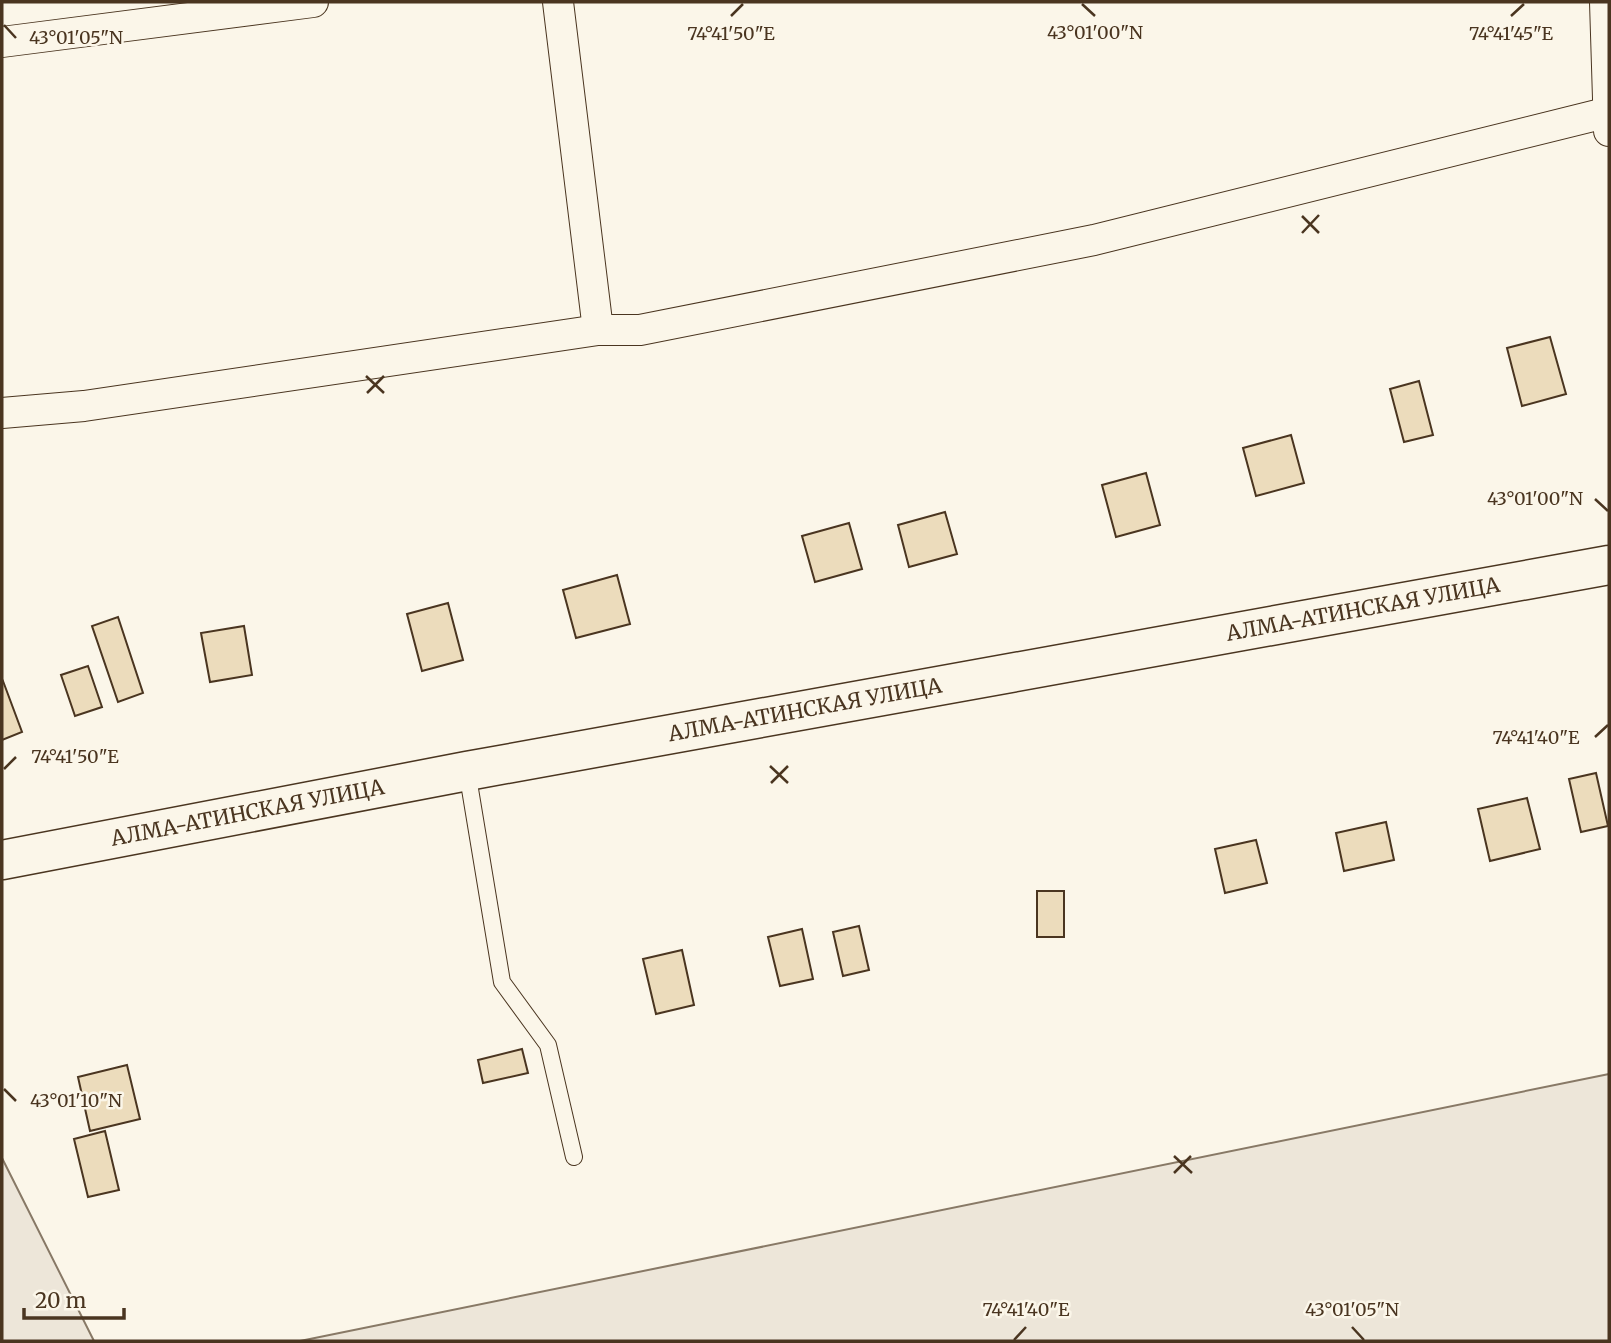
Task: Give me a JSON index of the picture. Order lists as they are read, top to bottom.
{
  "streets": {
    "highway": ["АЛМА-АТИНСКАЯ УЛИЦА"]
  },
  "scale_bar": "20 m",
  "coordinates": [
    "43°01'00\"N",
    "74°41'45\"E",
    "74°41'50\"E",
    "43°01'05\"N",
    "74°41'40\"E",
    "43°01'10\"N"
  ]
}
